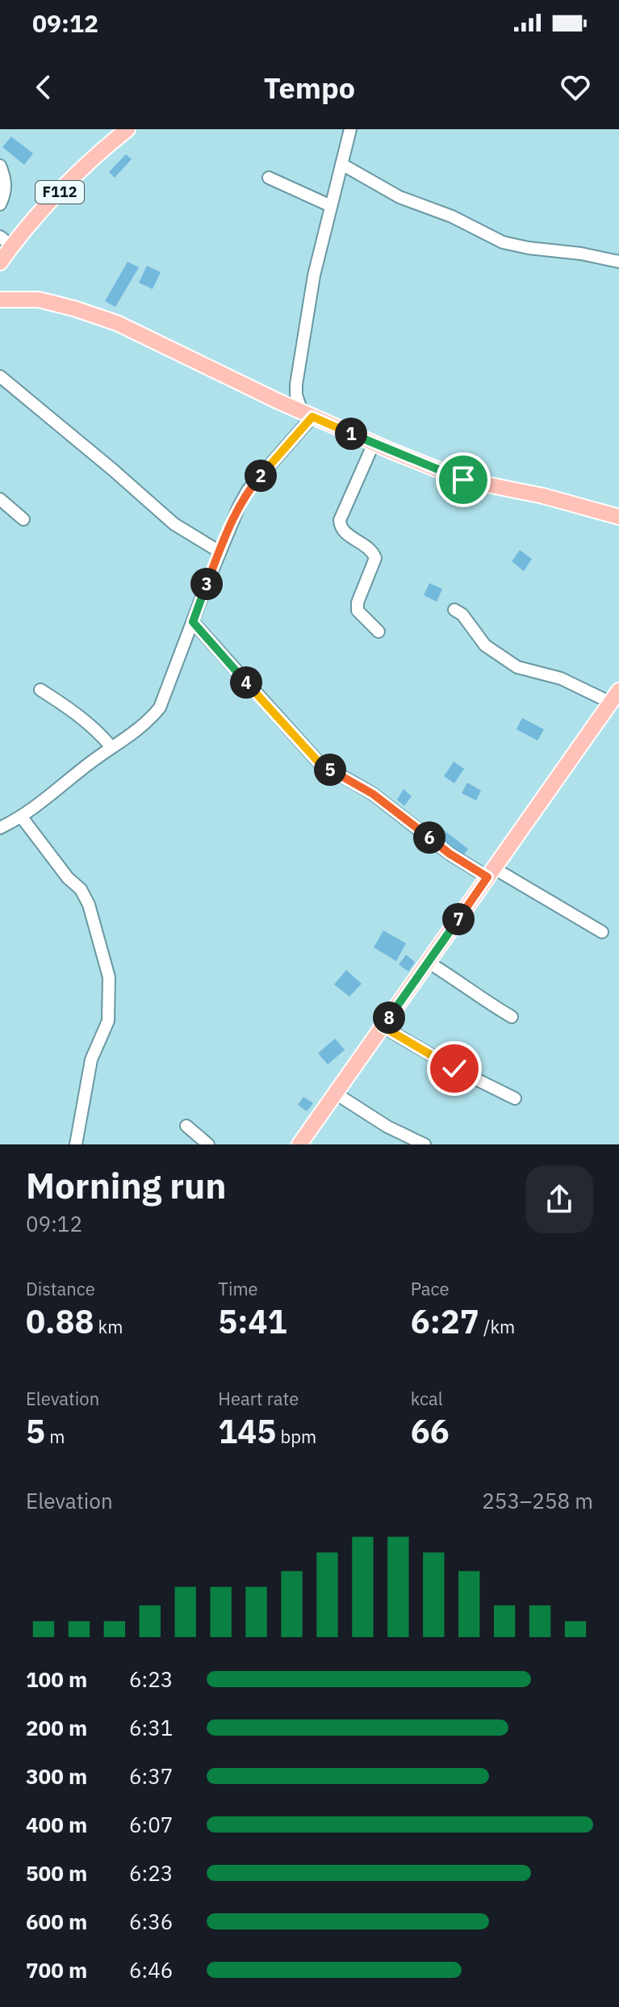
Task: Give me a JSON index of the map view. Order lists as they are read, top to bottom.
{
  "streets": {
    "main road": ["F112"]
  },
  "page": {
    "status": "09:12",
    "header": "Tempo",
    "pins": [
      "1",
      "2",
      "3",
      "4",
      "5",
      "6",
      "7",
      "8"
    ],
    "heading": ["Morning run", "09:12"],
    "stats": [
      ["Distance", "0.88 km"],
      ["Time", "5:41"],
      ["Pace", "6:27 /km"],
      ["Elevation", "5 m"],
      ["Heart rate", "145 bpm"],
      ["kcal", "66"]
    ],
    "chart": ["Elevation", "253–258 m"],
    "list": [
      {
        "name": "100 m",
        "note": "6:23"
      },
      {
        "name": "200 m",
        "note": "6:31"
      },
      {
        "name": "300 m",
        "note": "6:37"
      },
      {
        "name": "400 m",
        "note": "6:07"
      },
      {
        "name": "500 m",
        "note": "6:23"
      },
      {
        "name": "600 m",
        "note": "6:36"
      },
      {
        "name": "700 m",
        "note": "6:46"
      }
    ]
  }
}
